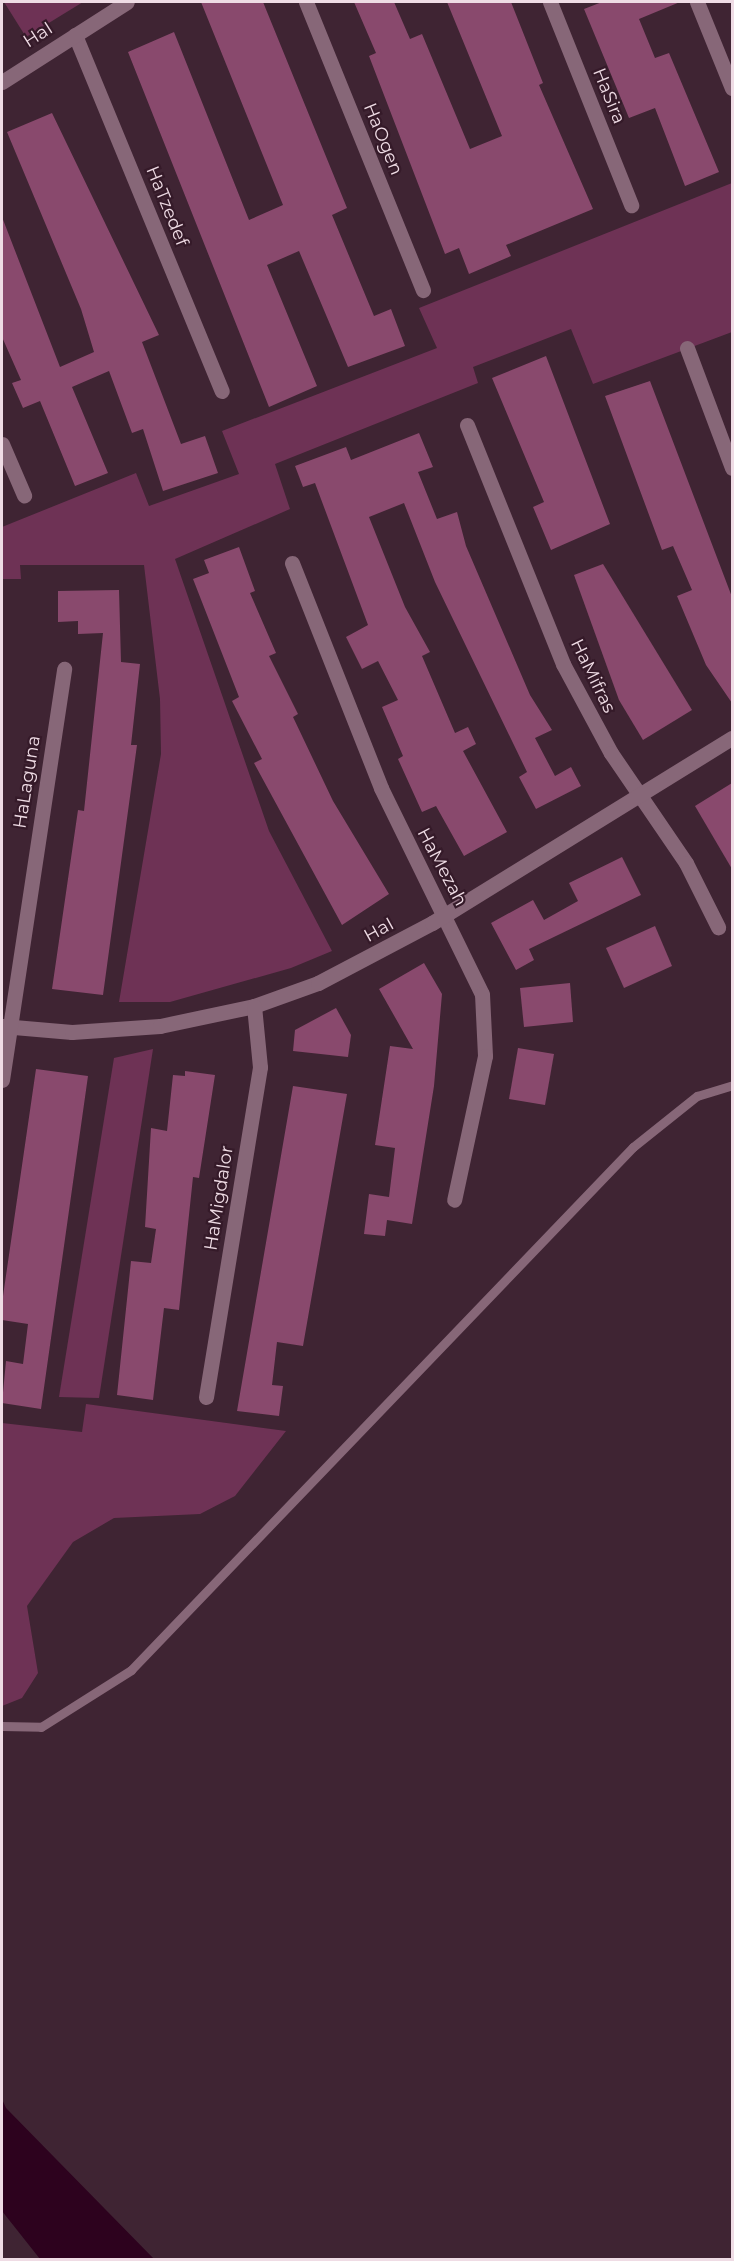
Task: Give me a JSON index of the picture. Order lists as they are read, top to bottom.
{
  "streets": {
    "street": [
      "HaI",
      "HaSira",
      "HaOgen",
      "HaTzedef",
      "HaMifras",
      "HaLaguna",
      "HaMezah",
      "HaMigdalor"
    ]
  },
  "crossings": [
    ["HaI", "HaTzedef"],
    ["HaI", "HaMifras"],
    ["HaI", "HaLaguna"],
    ["HaI", "HaMezah"],
    ["HaI", "HaMigdalor"]
  ]
}
